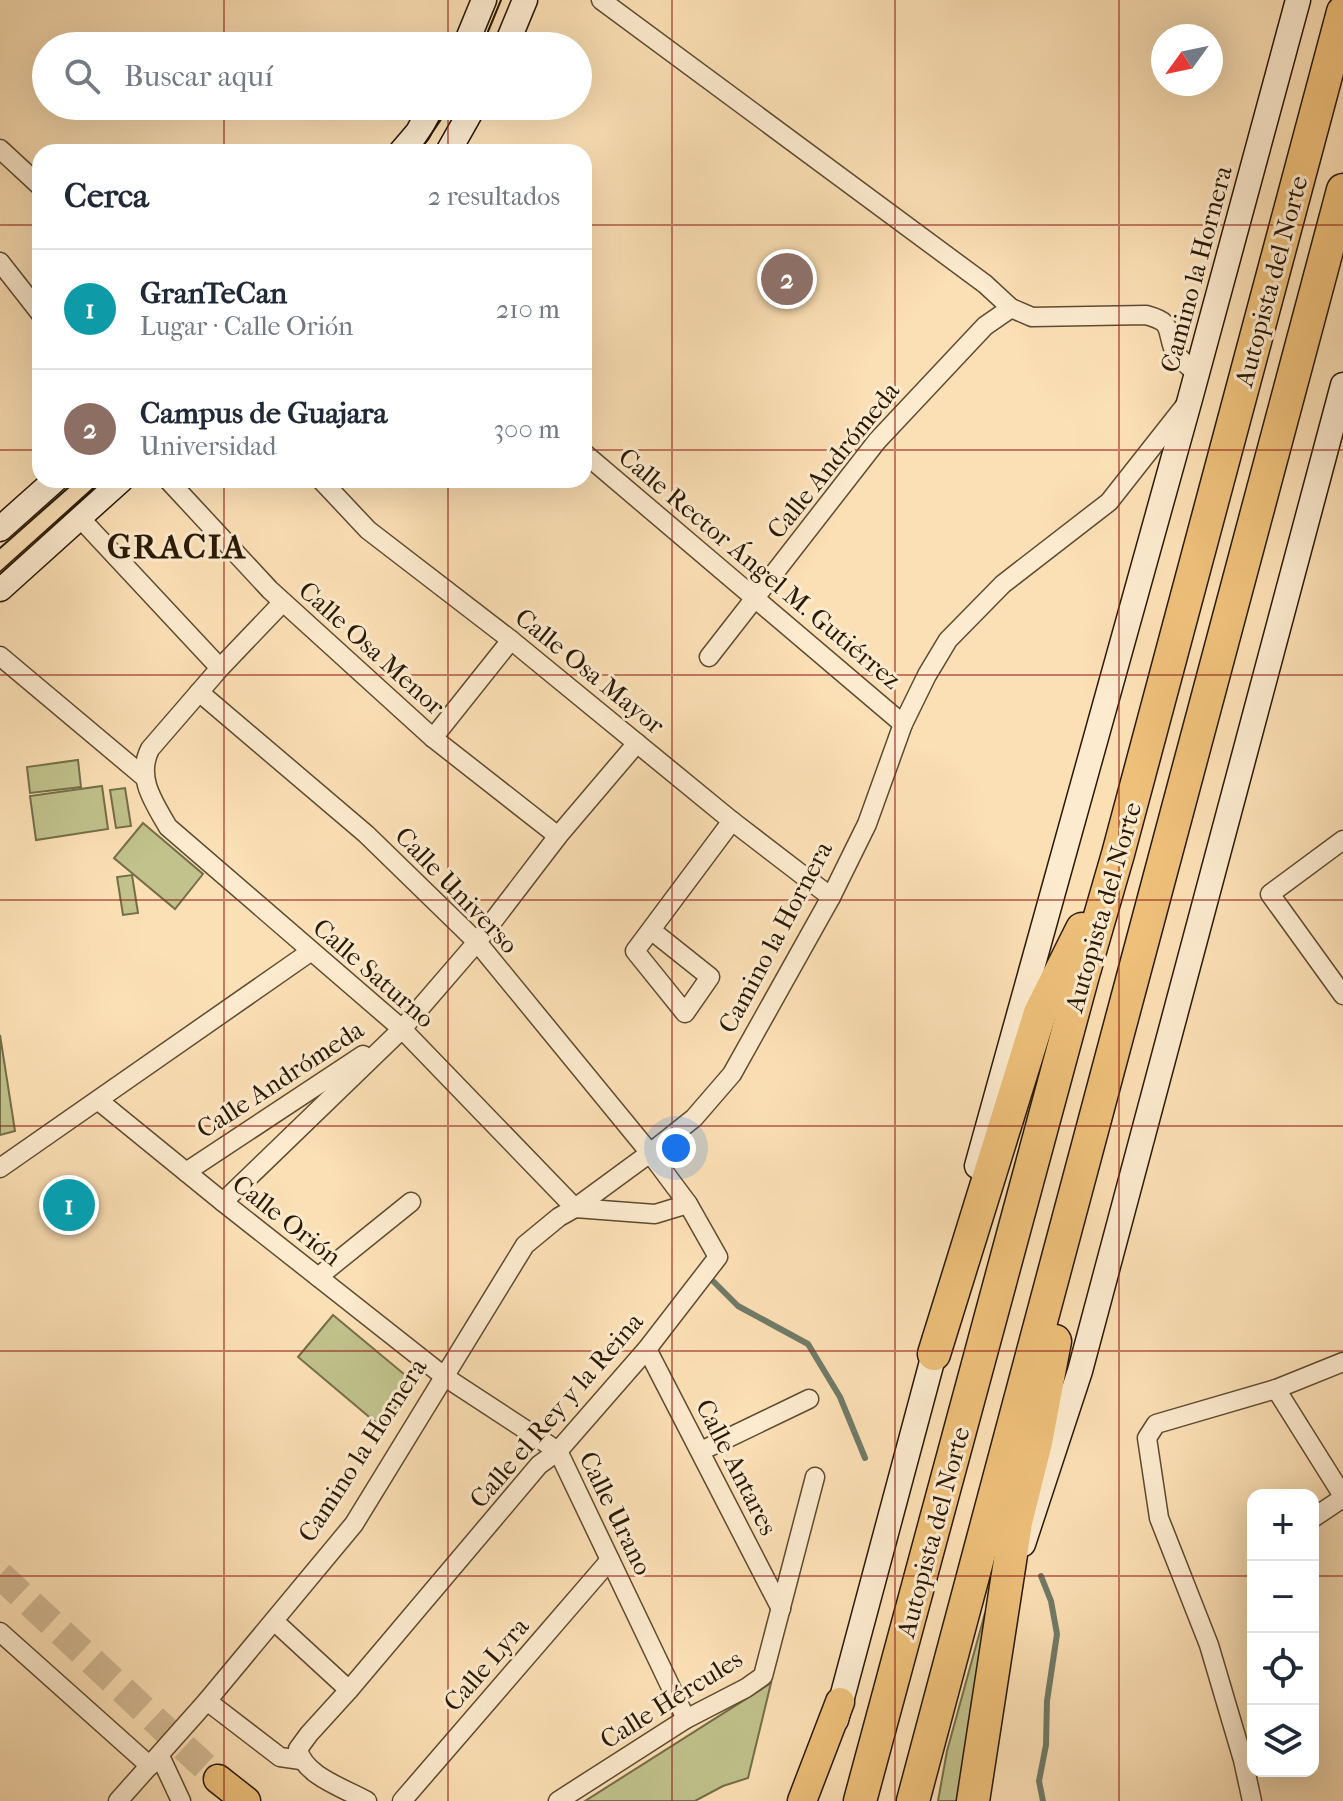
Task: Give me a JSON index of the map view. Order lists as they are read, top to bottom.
{
  "streets": {
    "highway": ["Autopista del Norte"],
    "street": [
      "Camino la Hornera",
      "Calle Andrómeda",
      "Calle Rector Ángel M. Gutiérrez",
      "Calle Osa Menor",
      "Calle Osa Mayor",
      "Calle Universo",
      "Calle Saturno",
      "Calle Orión",
      "Calle el Rey y la Reina",
      "Calle Antares",
      "Calle Urano",
      "Calle Lyra",
      "Calle Hércules"
    ]
  },
  "crossings": [
    ["Camino la Hornera", "Calle Rector Ángel M. Gutiérrez"],
    ["Camino la Hornera", "Calle Osa Mayor"],
    ["Camino la Hornera", "Calle Universo"],
    ["Camino la Hornera", "Calle Saturno"],
    ["Camino la Hornera", "Calle Orión"],
    ["Camino la Hornera", "Calle el Rey y la Reina"],
    ["Camino la Hornera", "Calle Urano"],
    ["Calle Andrómeda", "Calle Rector Ángel M. Gutiérrez"],
    ["Calle Andrómeda", "Calle Osa Menor"],
    ["Calle Andrómeda", "Calle Osa Mayor"],
    ["Calle Andrómeda", "Calle Universo"],
    ["Calle Andrómeda", "Calle Saturno"],
    ["Calle Andrómeda", "Calle Orión"],
    ["Calle Universo", "Calle el Rey y la Reina"],
    ["Calle Orión", "Calle Urano"],
    ["Calle el Rey y la Reina", "Calle Antares"],
    ["Calle el Rey y la Reina", "Calle Urano"],
    ["Calle Antares", "Calle Hércules"],
    ["Calle Urano", "Calle Lyra"],
    ["Calle Urano", "Calle Hércules"]
  ],
  "districts": ["GRACIA"],
  "north": "bottom left",
  "page": {
    "search": "Buscar aquí",
    "heading": ["Cerca", "2 resultados"],
    "list": [
      {
        "mark": "1",
        "name": "GranTeCan",
        "note": "Lugar · Calle Orión",
        "value": "210 m"
      },
      {
        "mark": "2",
        "name": "Campus de Guajara",
        "note": "Universidad",
        "value": "300 m"
      }
    ],
    "pins": ["2", "1"],
    "map_buttons": ["+", "−"]
  }
}
